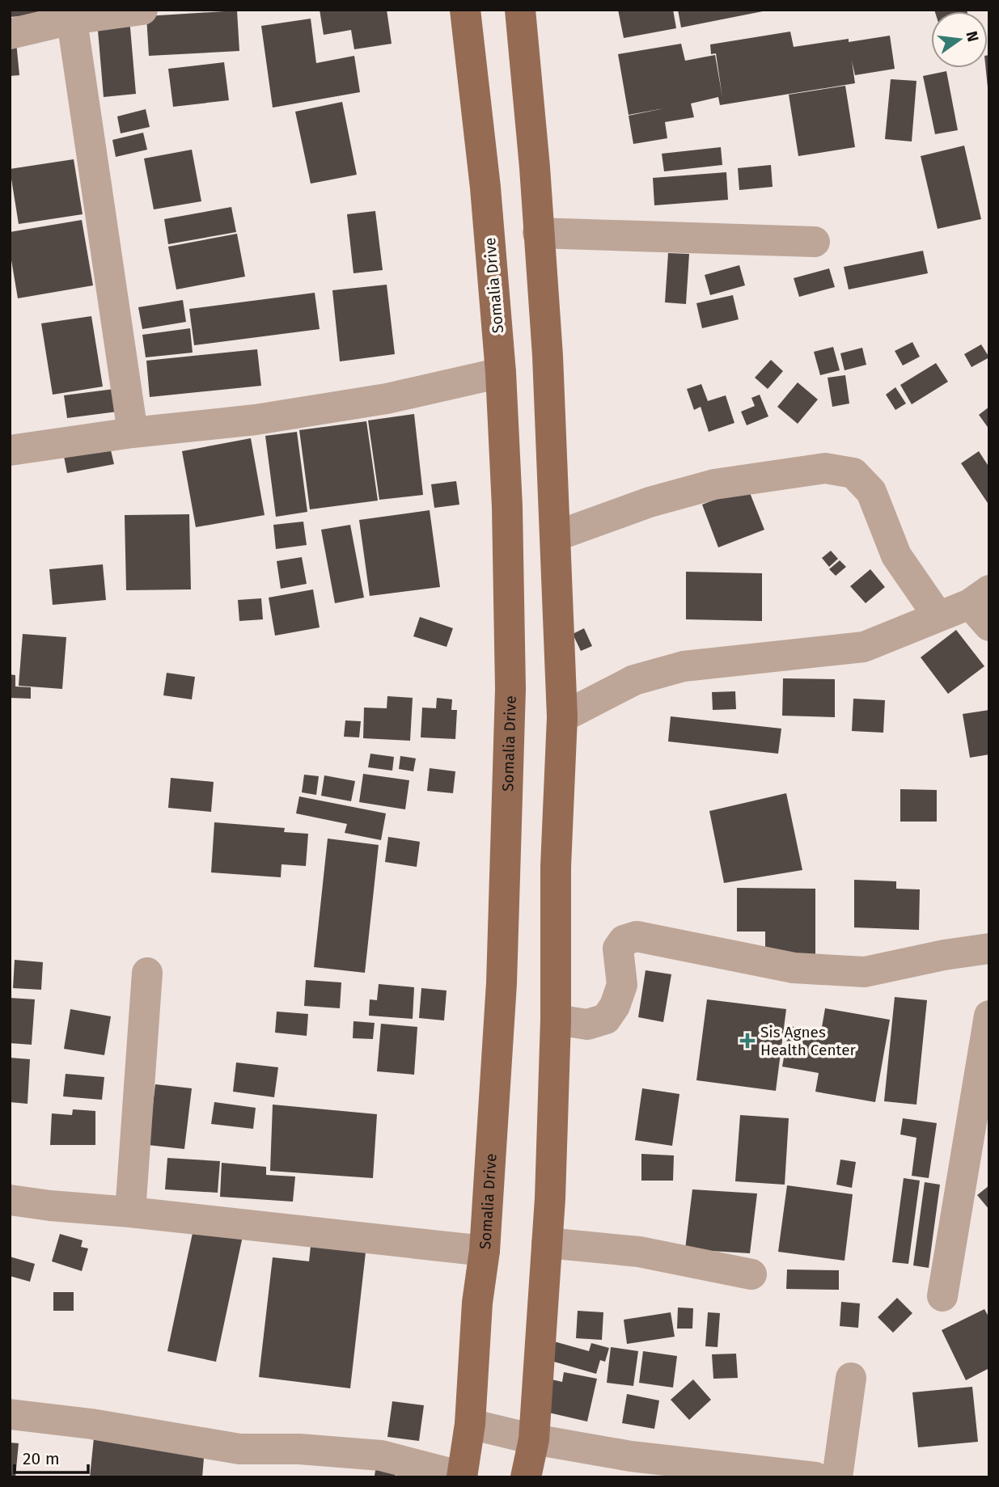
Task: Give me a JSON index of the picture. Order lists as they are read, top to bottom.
{
  "streets": {
    "main road": ["Somalia Drive"]
  },
  "places": {
    "health": ["Sis Agnes Health Center"]
  },
  "scale_bar": "20 m",
  "north": "right"
}
